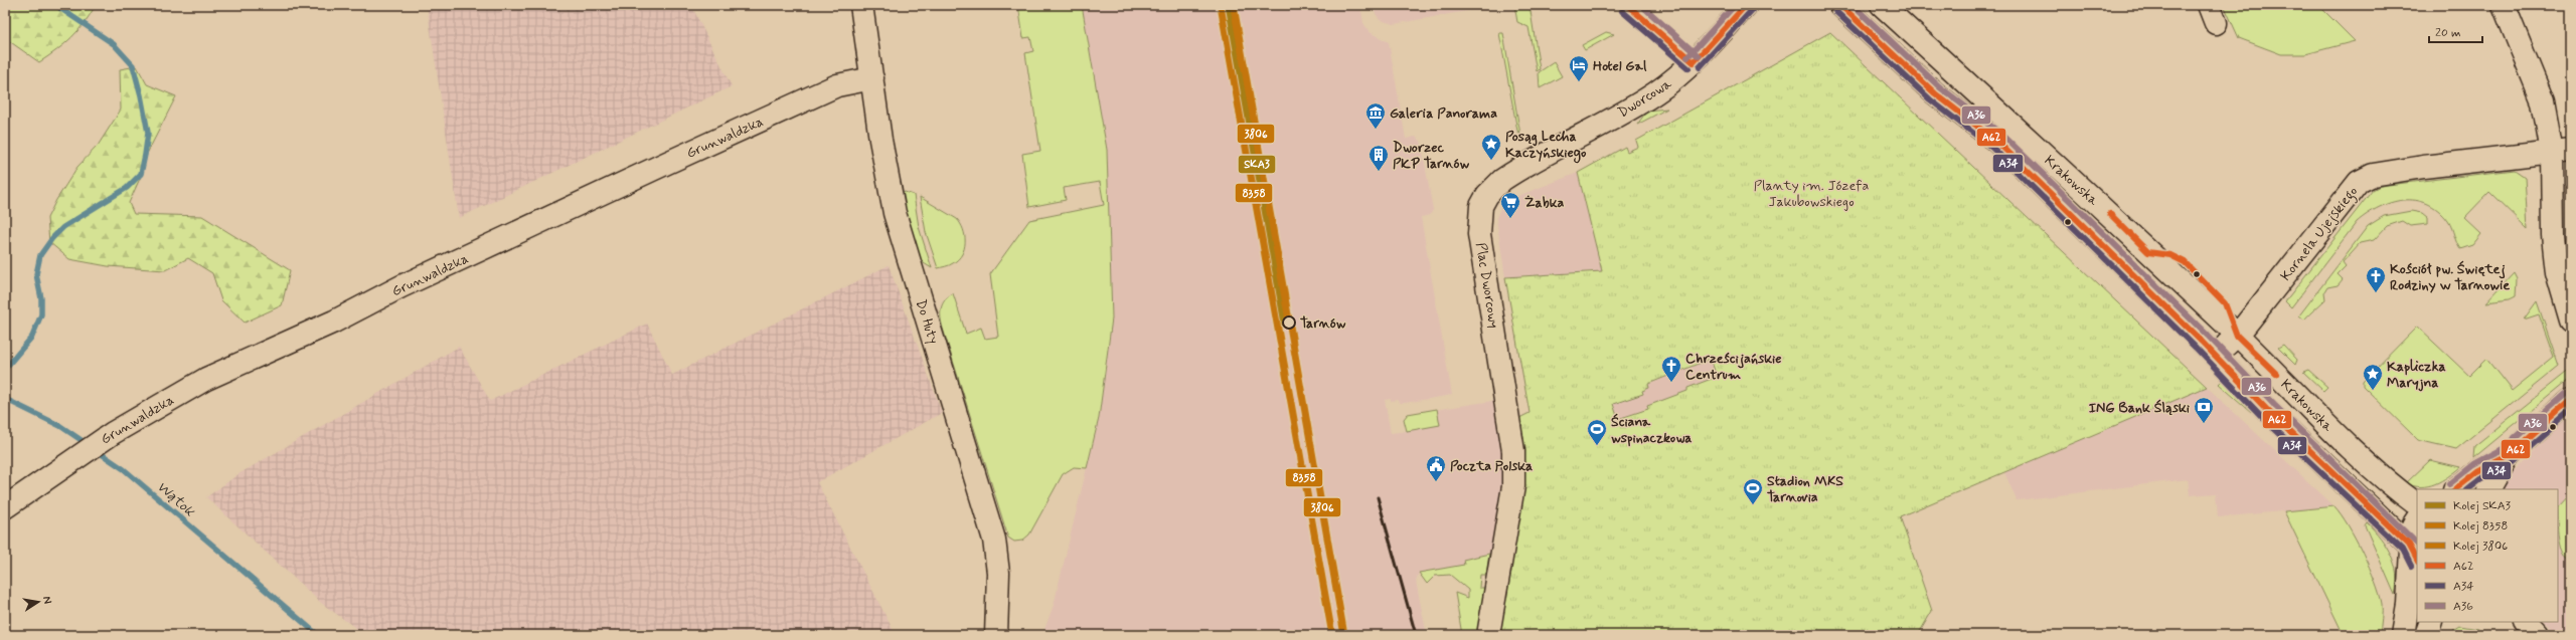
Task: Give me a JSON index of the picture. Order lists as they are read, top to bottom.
{
  "streets": {
    "street": [
      "Dworcowa",
      "Grunwaldzka",
      "Krakowska",
      "Kornela Ujejskiego",
      "Plac Dworcowy",
      "Do Huty"
    ]
  },
  "crossings": [
    ["Dworcowa", "Plac Dworcowy"],
    ["Grunwaldzka", "Do Huty"],
    ["Krakowska", "Kornela Ujejskiego"]
  ],
  "water": ["Wątok"],
  "parks": ["Planty im. Józefa Jakubowskiego"],
  "places": {
    "hotel": ["Hotel Gal"],
    "museum": ["Galeria Panorama"],
    "place": ["Posąg Lecha Kaczyńskiego", "Kapliczka Maryjna"],
    "building": ["Dworzec PKP Tarnów"],
    "supermarket": ["Żabka"],
    "church": ["Kościół pw. Świętej Rodziny w Tarnowie", "Chrześcijańskie Centrum"],
    "other": ["Tarnów"],
    "bank": ["ING Bank Śląski"],
    "sports": ["Ściana wspinaczkowa", "Stadion MKS Tarnovia"],
    "public building": ["Poczta Polska"]
  },
  "lines": [
    "rail line SKA3",
    "transit line A62",
    "transit line A36",
    "rail line 8358",
    "rail line 3806",
    "transit line A34"
  ],
  "legend": [
    "Kolej SKA3",
    "Kolej 8358",
    "Kolej 3806",
    "A62",
    "A34",
    "A36"
  ],
  "scale_bar": "20 m",
  "north": "right"
}
